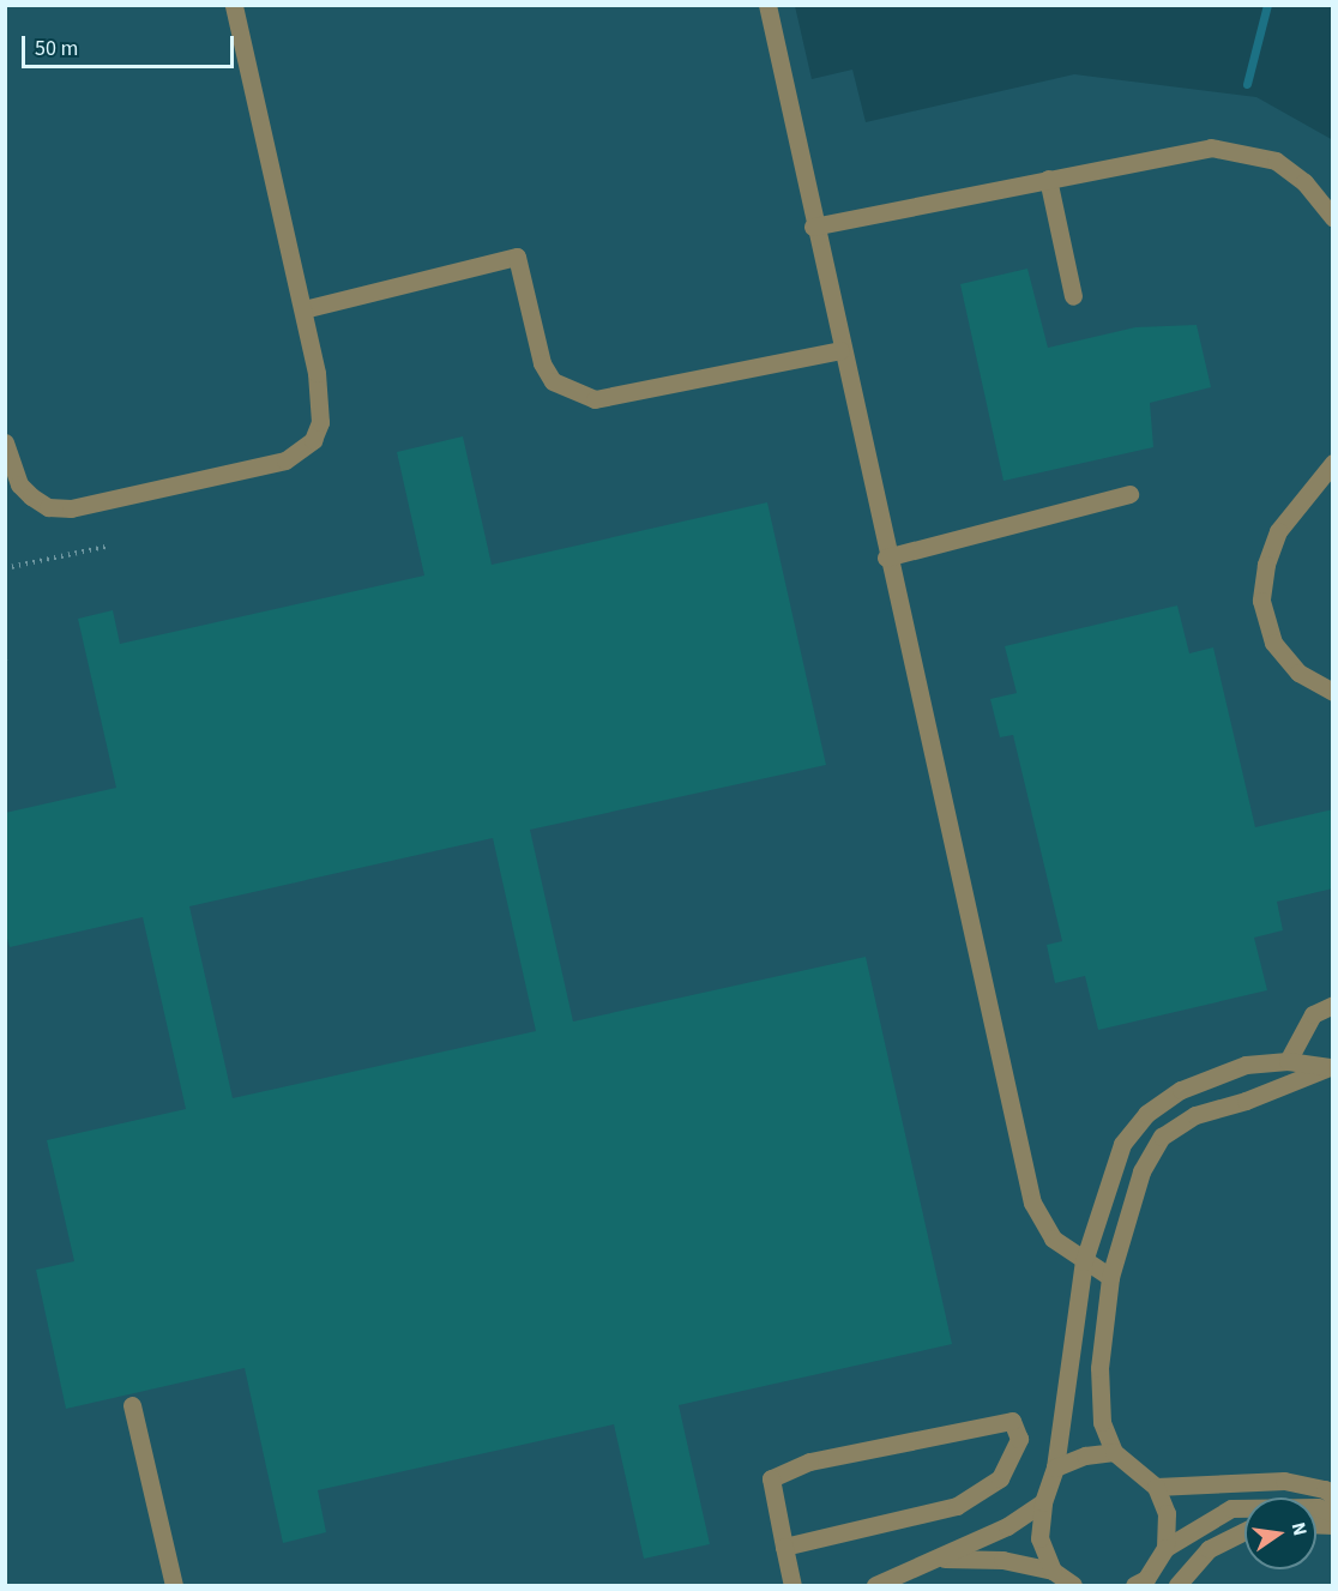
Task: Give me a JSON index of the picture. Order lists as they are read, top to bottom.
{
  "scale_bar": "50 m",
  "north": "right"
}
